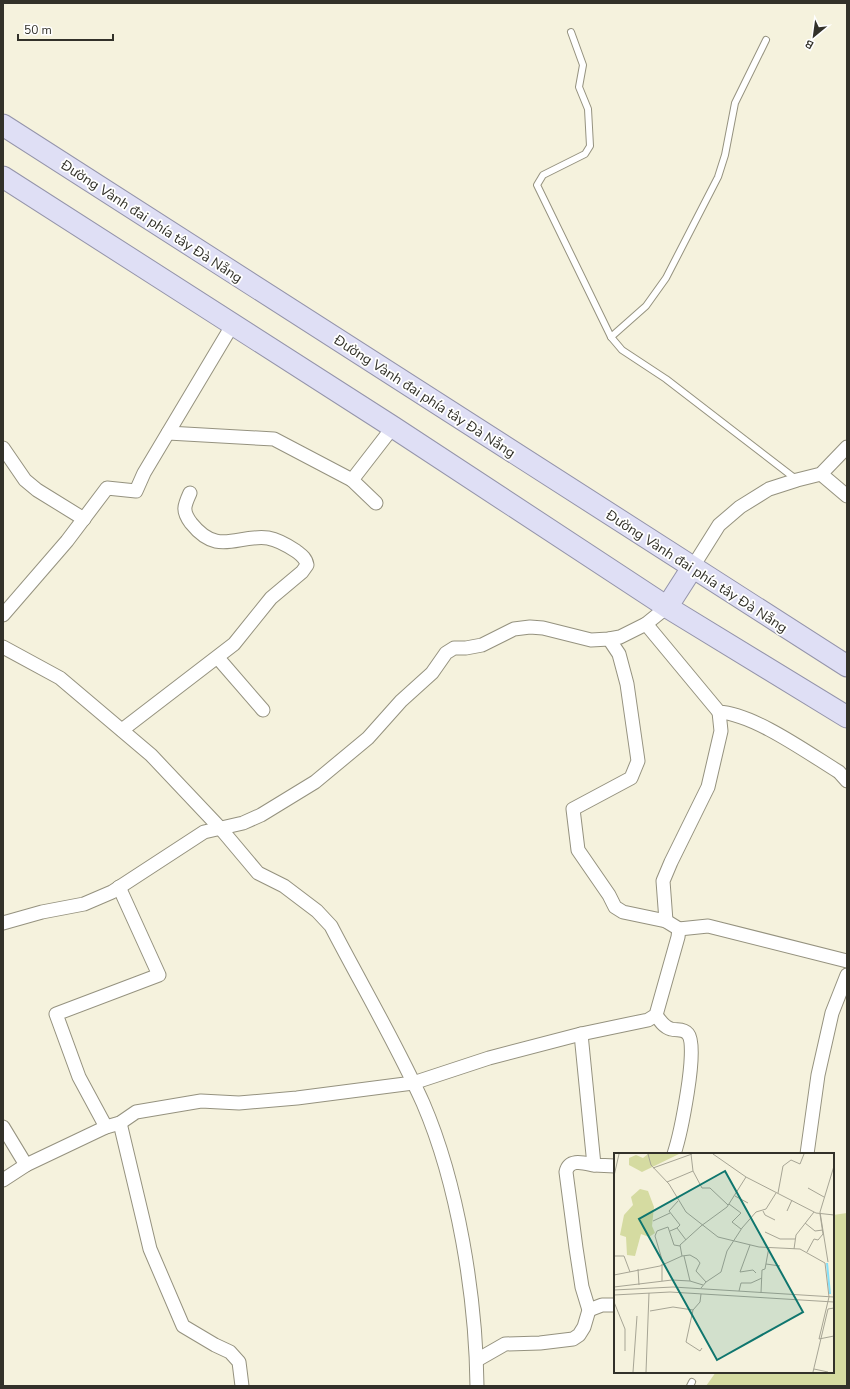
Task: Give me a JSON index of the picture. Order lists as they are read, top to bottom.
{
  "streets": {
    "main road": ["Đường Vành đai phía tây Đà Nẵng"]
  },
  "scale_bar": "50 m",
  "north": "bottom left"
}
